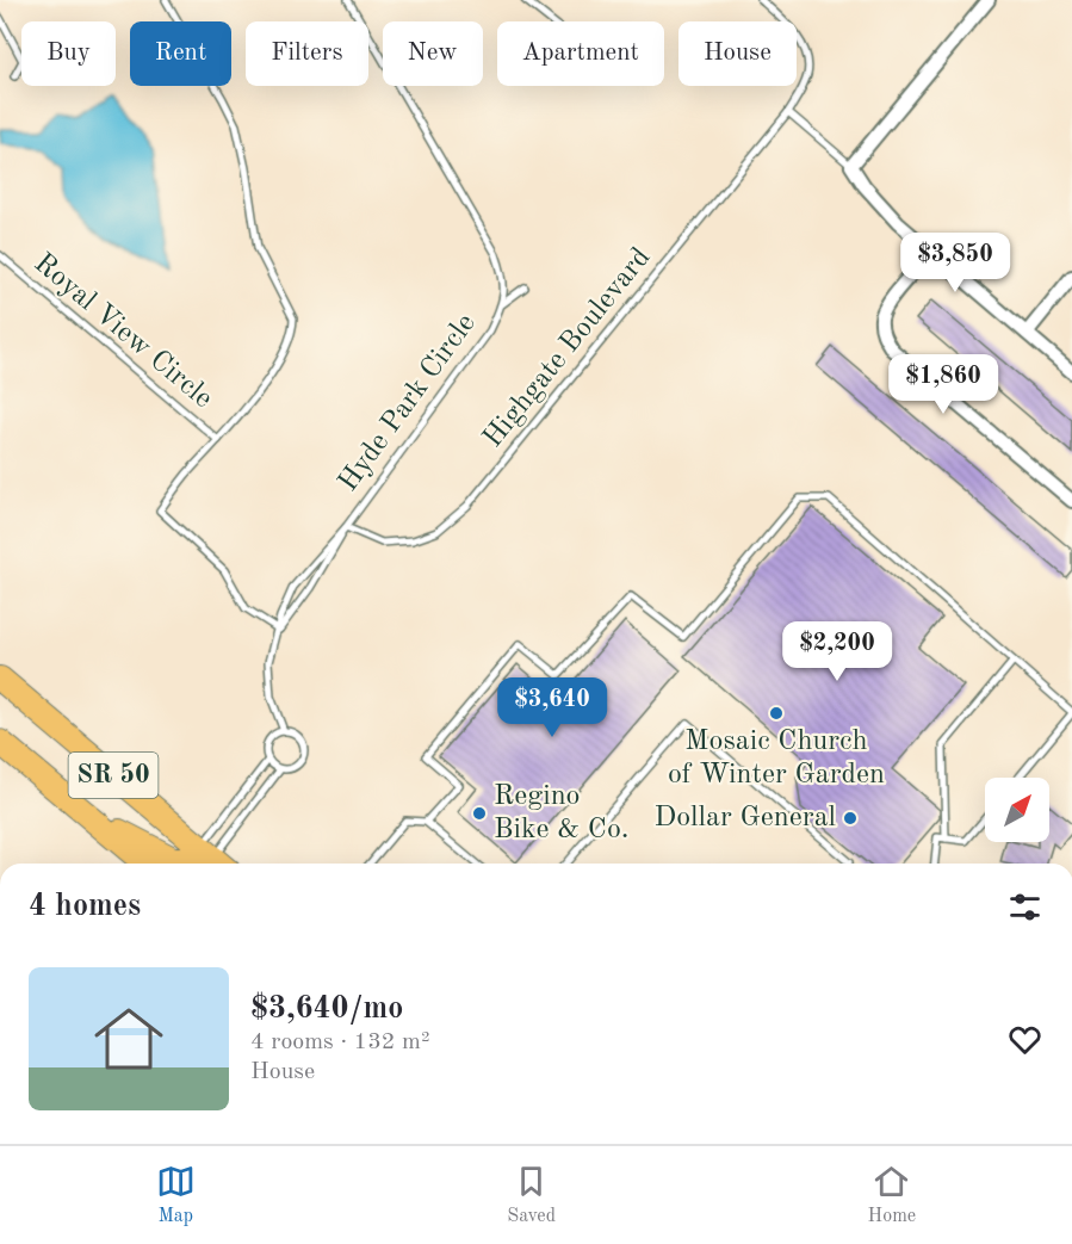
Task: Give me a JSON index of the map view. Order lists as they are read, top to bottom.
{
  "streets": {
    "highway": ["SR 50"],
    "lane": ["Royal View Circle", "Highgate Boulevard", "Hyde Park Circle"]
  },
  "crossings": [
    ["Royal View Circle", "Hyde Park Circle"],
    ["Highgate Boulevard", "Hyde Park Circle"]
  ],
  "places": ["Mosaic Church of Winter Garden", "Regino Bike & Co.", "Dollar General"],
  "north": "top right",
  "page": {
    "chip": [
      "Buy",
      "Rent",
      "Filters",
      "New",
      "Apartment",
      "House"
    ],
    "price": [
      "$3,850",
      "$1,860",
      "$2,200",
      "$3,640"
    ],
    "heading": "4 homes",
    "list": [
      {
        "name": "$3,640/mo",
        "note": "4 rooms · 132 m² · House"
      }
    ],
    "tabs": ["Map", "Saved", "Home"]
  }
}
